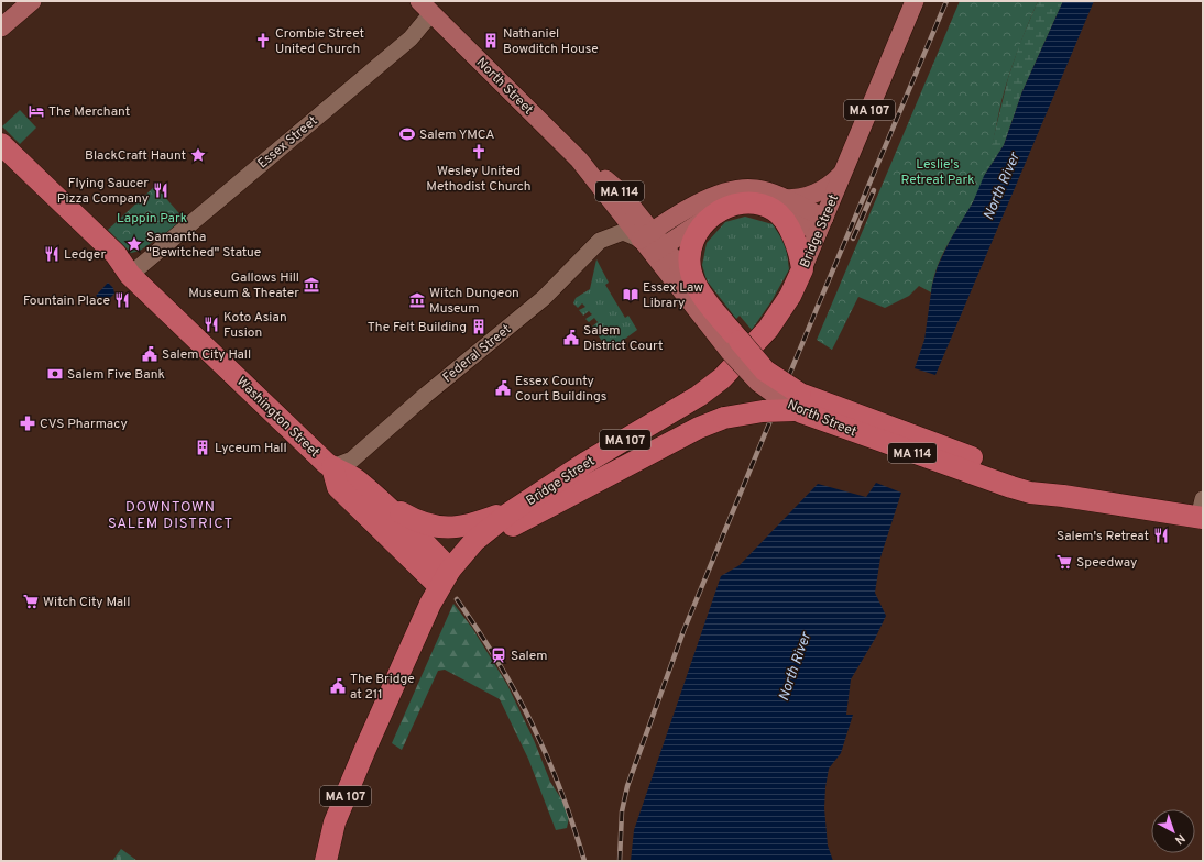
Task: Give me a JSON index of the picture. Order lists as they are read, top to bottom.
{
  "streets": {
    "highway": [
      "North Street",
      "MA 107",
      "MA 114",
      "Bridge Street",
      "Washington Street"
    ],
    "street": ["Essex Street", "Federal Street"]
  },
  "crossings": [
    ["North Street", "Essex Street"],
    ["North Street", "Federal Street"],
    ["Essex Street", "Washington Street"],
    ["Bridge Street", "Washington Street"],
    ["Federal Street", "Washington Street"]
  ],
  "districts": ["DOWNTOWN SALEM DISTRICT"],
  "water": ["North River"],
  "parks": ["Leslie's Retreat Park", "Lappin Park"],
  "places": {
    "church": ["Crombie Street United Church", "Wesley United Methodist Church"],
    "building": ["Nathaniel Bowditch House", "The Felt Building", "Lyceum Hall"],
    "hotel": ["The Merchant"],
    "sports": ["Salem YMCA"],
    "place": ["BlackCraft Haunt", "Samantha \"Bewitched\" Statue"],
    "restaurant": [
      "Flying Saucer Pizza Company",
      "Ledger",
      "Fountain Place",
      "Koto Asian Fusion",
      "Salem's Retreat"
    ],
    "museum": ["Gallows Hill Museum & Theater", "Witch Dungeon Museum"],
    "library": ["Essex Law Library"],
    "public building": [
      "Salem District Court",
      "Salem City Hall",
      "Essex County Court Buildings",
      "The Bridge at 211"
    ],
    "bank": ["Salem Five Bank"],
    "pharmacy": ["CVS Pharmacy"],
    "supermarket": ["Speedway", "Witch City Mall"],
    "station": ["Salem"]
  },
  "north": "bottom right"
}
